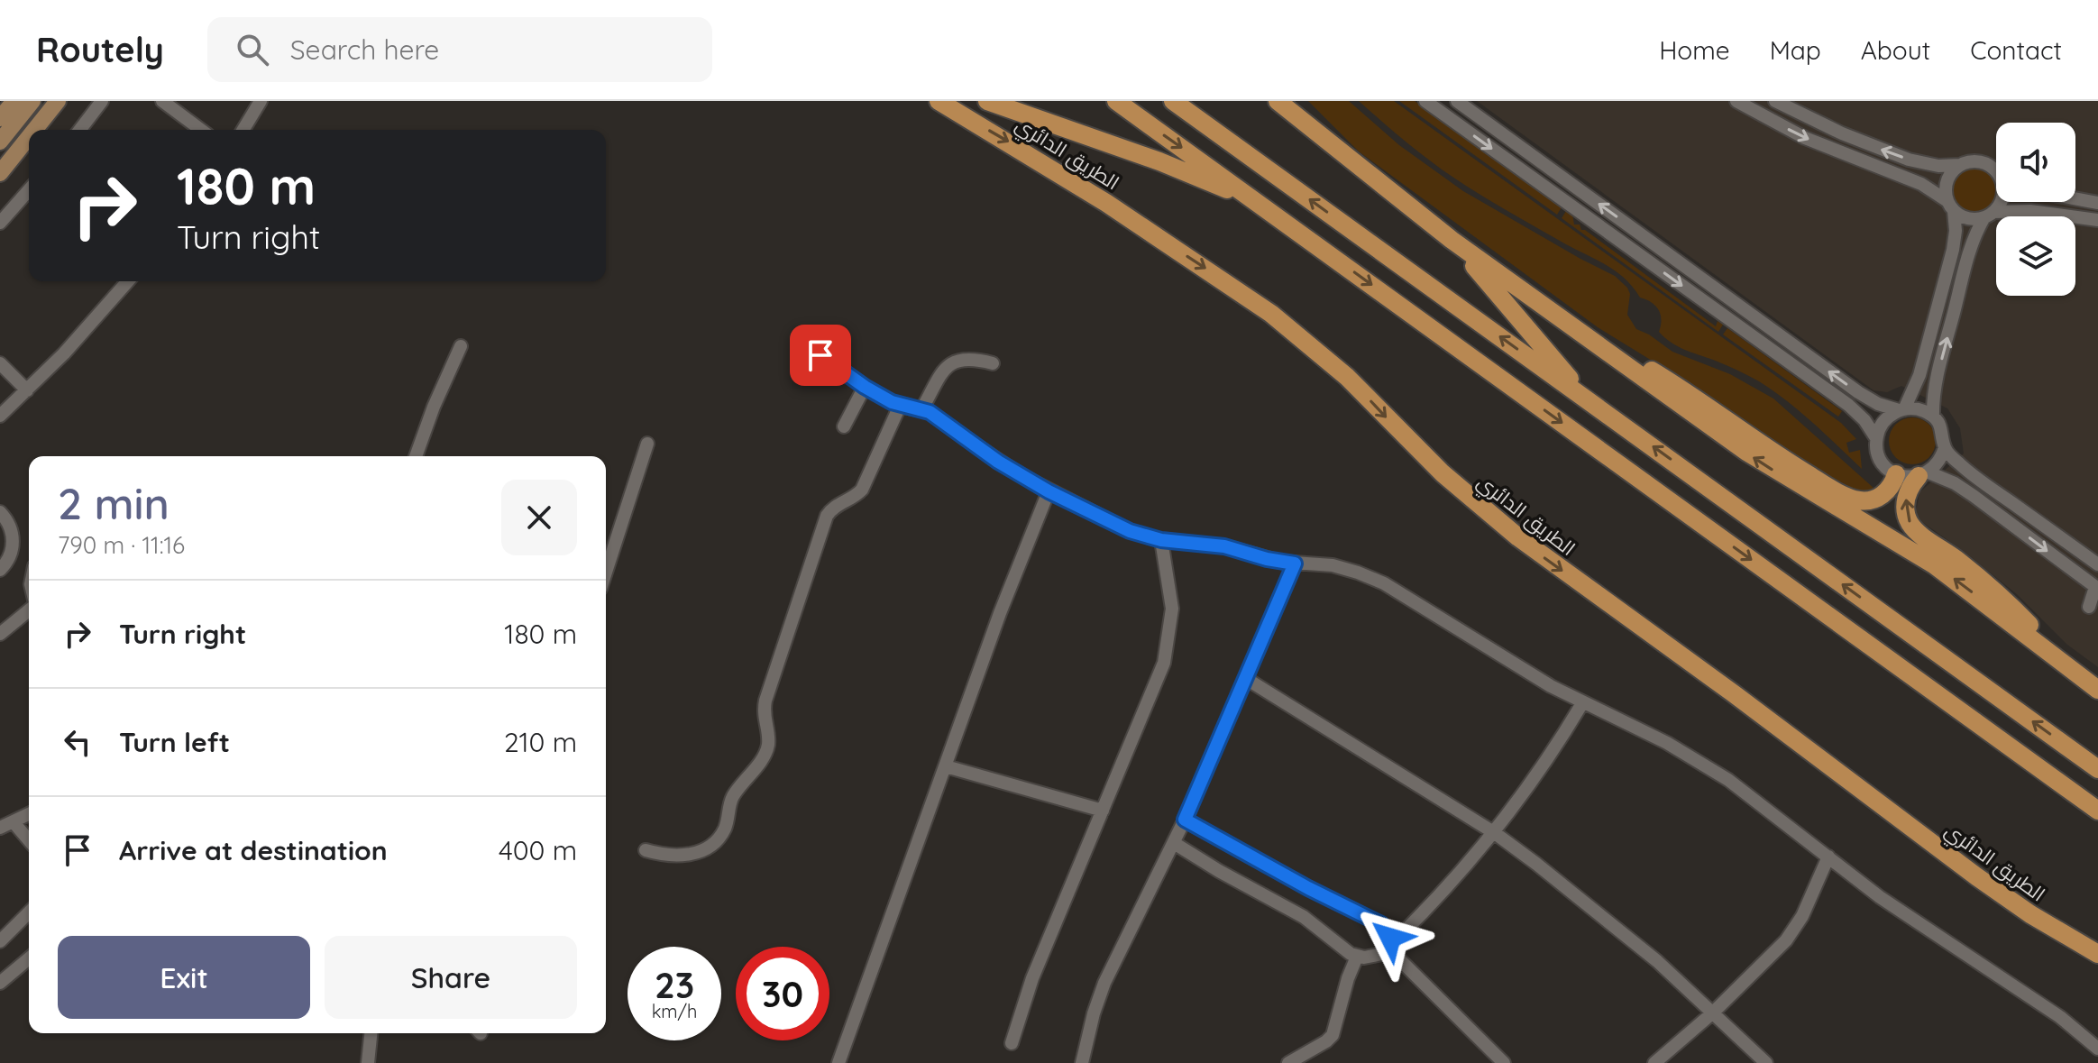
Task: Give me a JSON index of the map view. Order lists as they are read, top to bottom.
{
  "streets": {
    "highway": ["الطريق الدائري"]
  },
  "page": {
    "header": "Routely",
    "search": "Search here",
    "nav": [
      "Home",
      "Map",
      "About",
      "Contact"
    ],
    "turn": ["180 m", "Turn right"],
    "heading": ["2 min", "790 m · 11:16"],
    "list": [
      {
        "name": "Turn right",
        "value": "180 m"
      },
      {
        "name": "Turn left",
        "value": "210 m"
      },
      {
        "name": "Arrive at destination",
        "value": "400 m"
      }
    ],
    "buttons": ["Exit", "Share"],
    "speed": "23 km/h",
    "limit": "30"
  }
}
